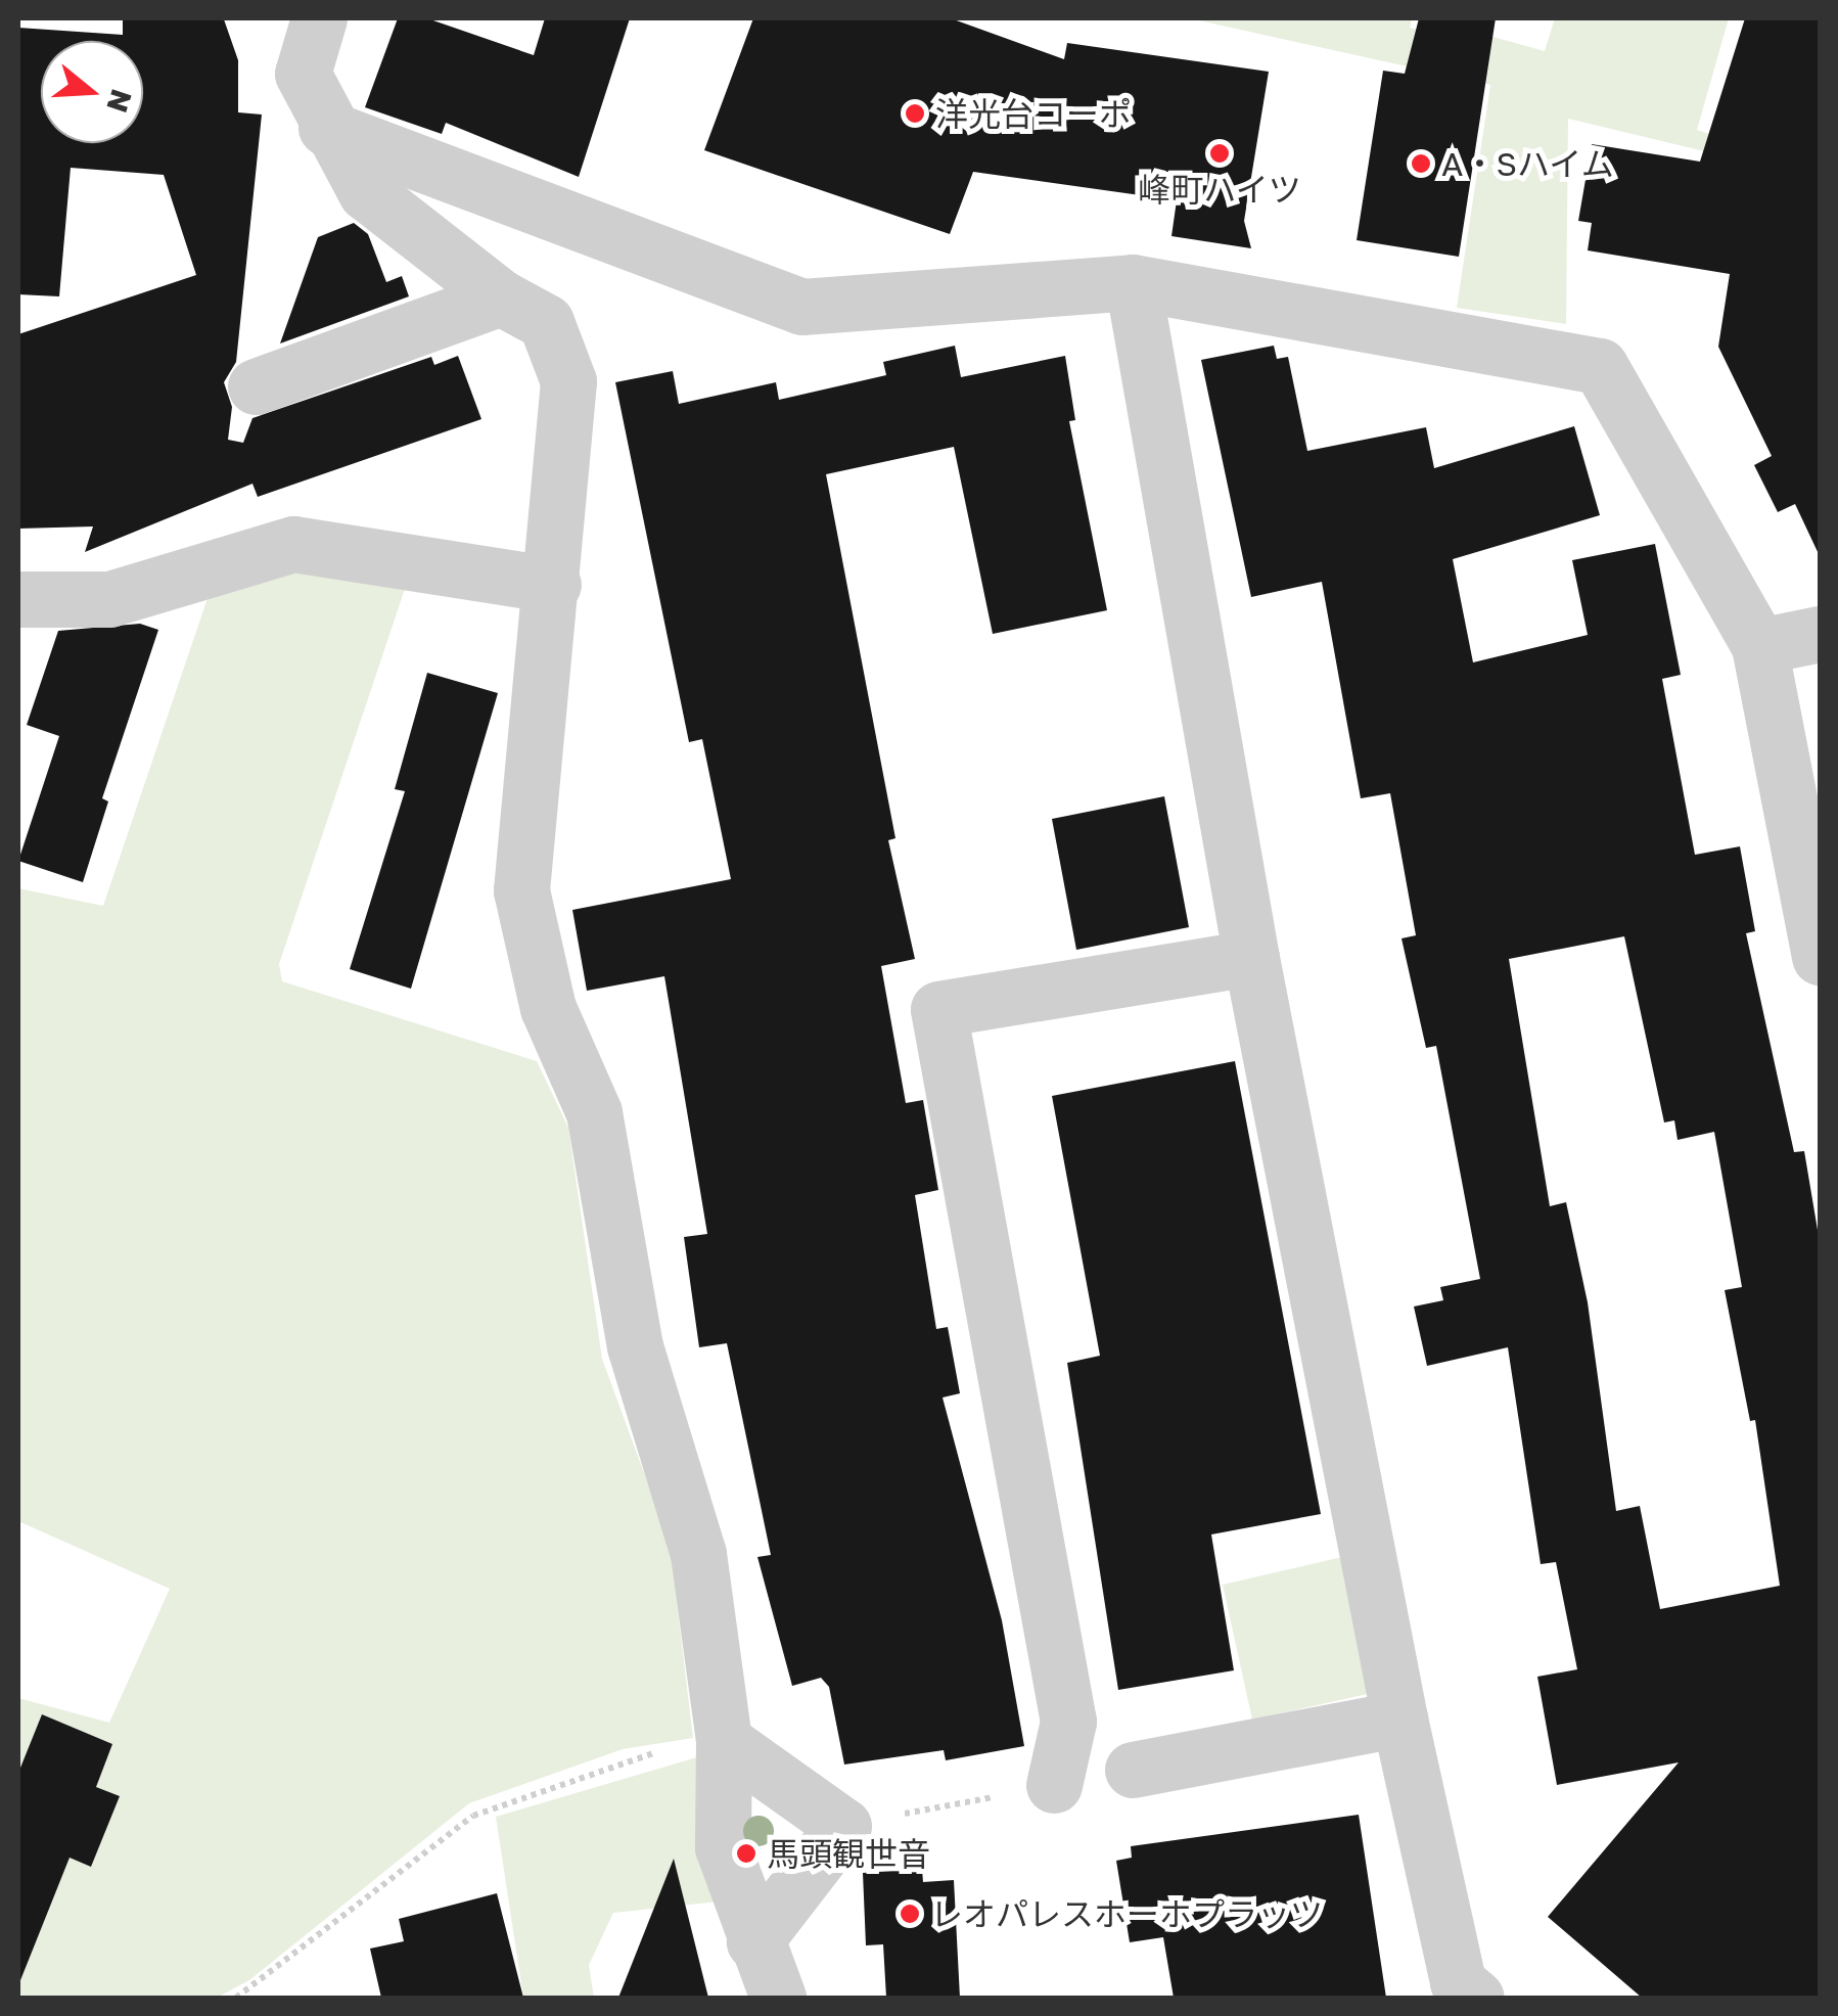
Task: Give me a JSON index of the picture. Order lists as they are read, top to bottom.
{
  "places": [
    "洋光台コーポ",
    "峰町ハイツ",
    "A・Sハイム",
    "馬頭観世音",
    "レオパレスホーホプラッツ"
  ],
  "north": "right"
}
